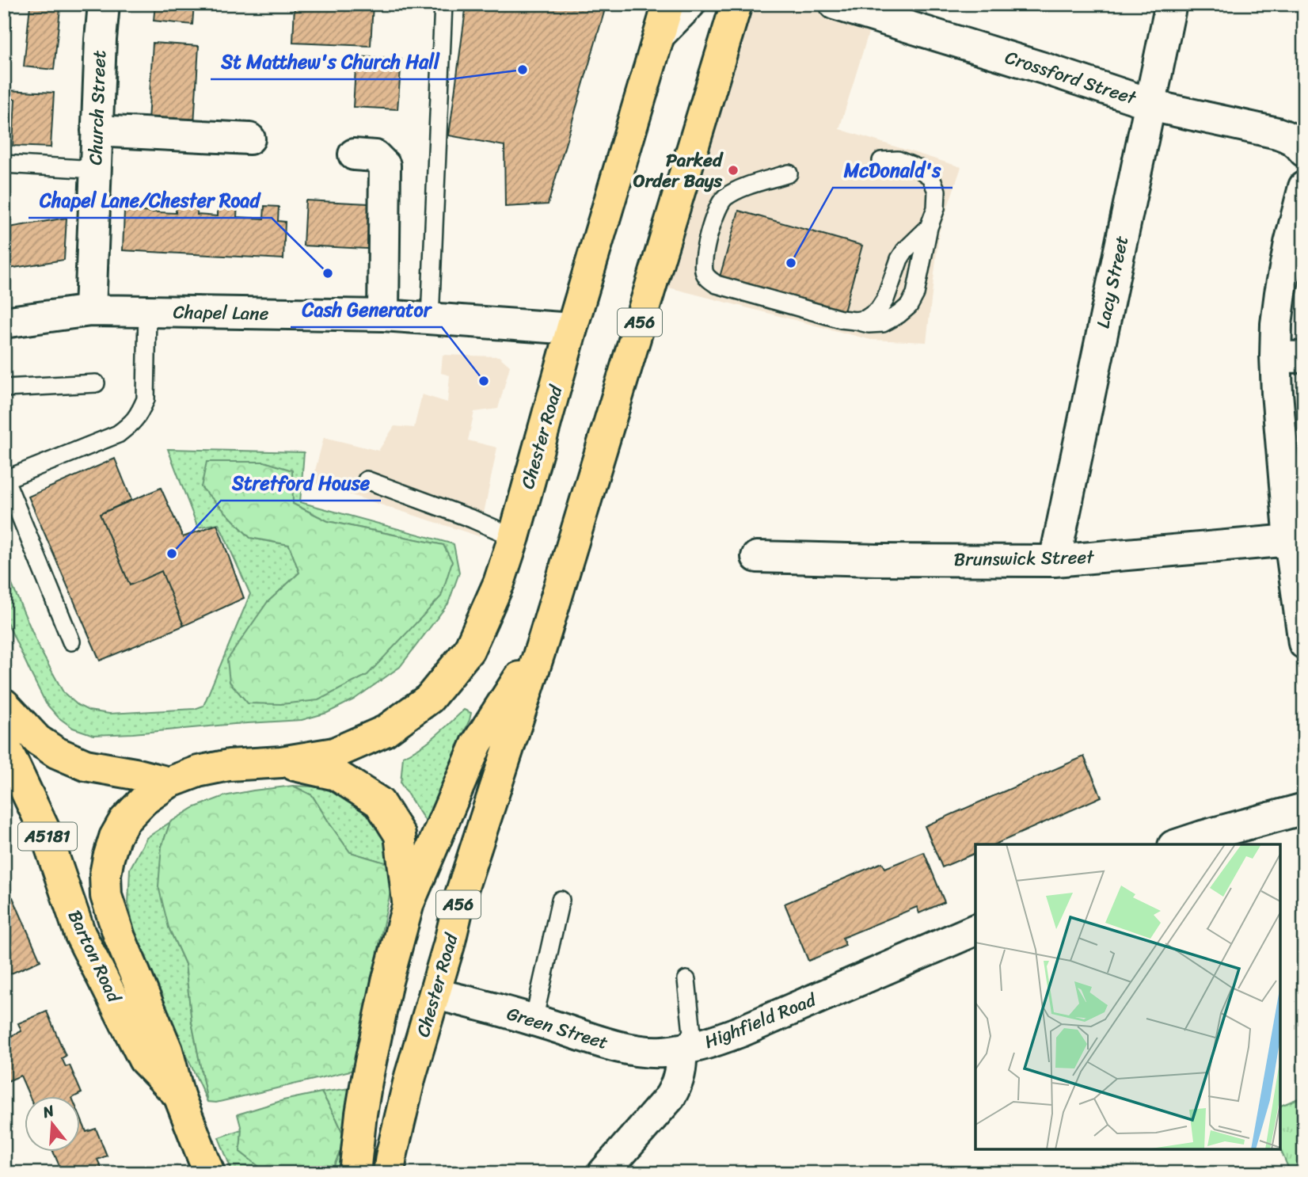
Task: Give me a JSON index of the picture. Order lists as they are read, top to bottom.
{
  "streets": {
    "main road": [
      "A56",
      "Chester Road",
      "A5181",
      "Barton Road"
    ],
    "street": [
      "Crossford Street",
      "Church Street",
      "Lacy Street",
      "Chapel Lane",
      "Brunswick Street",
      "Highfield Road",
      "Green Street"
    ]
  },
  "crossings": [
    ["Crossford Street", "Lacy Street"],
    ["Church Street", "Chapel Lane"],
    ["Lacy Street", "Brunswick Street"],
    ["Chapel Lane", "Chester Road"],
    ["Chester Road", "Barton Road"],
    ["Chester Road", "Green Street"],
    ["Highfield Road", "Green Street"]
  ],
  "places": [
    "St Matthew's Church Hall",
    "Parked Order Bays",
    "McDonald's",
    "Chapel Lane/Chester Road",
    "Cash Generator",
    "Stretford House"
  ],
  "north": "top"
}
